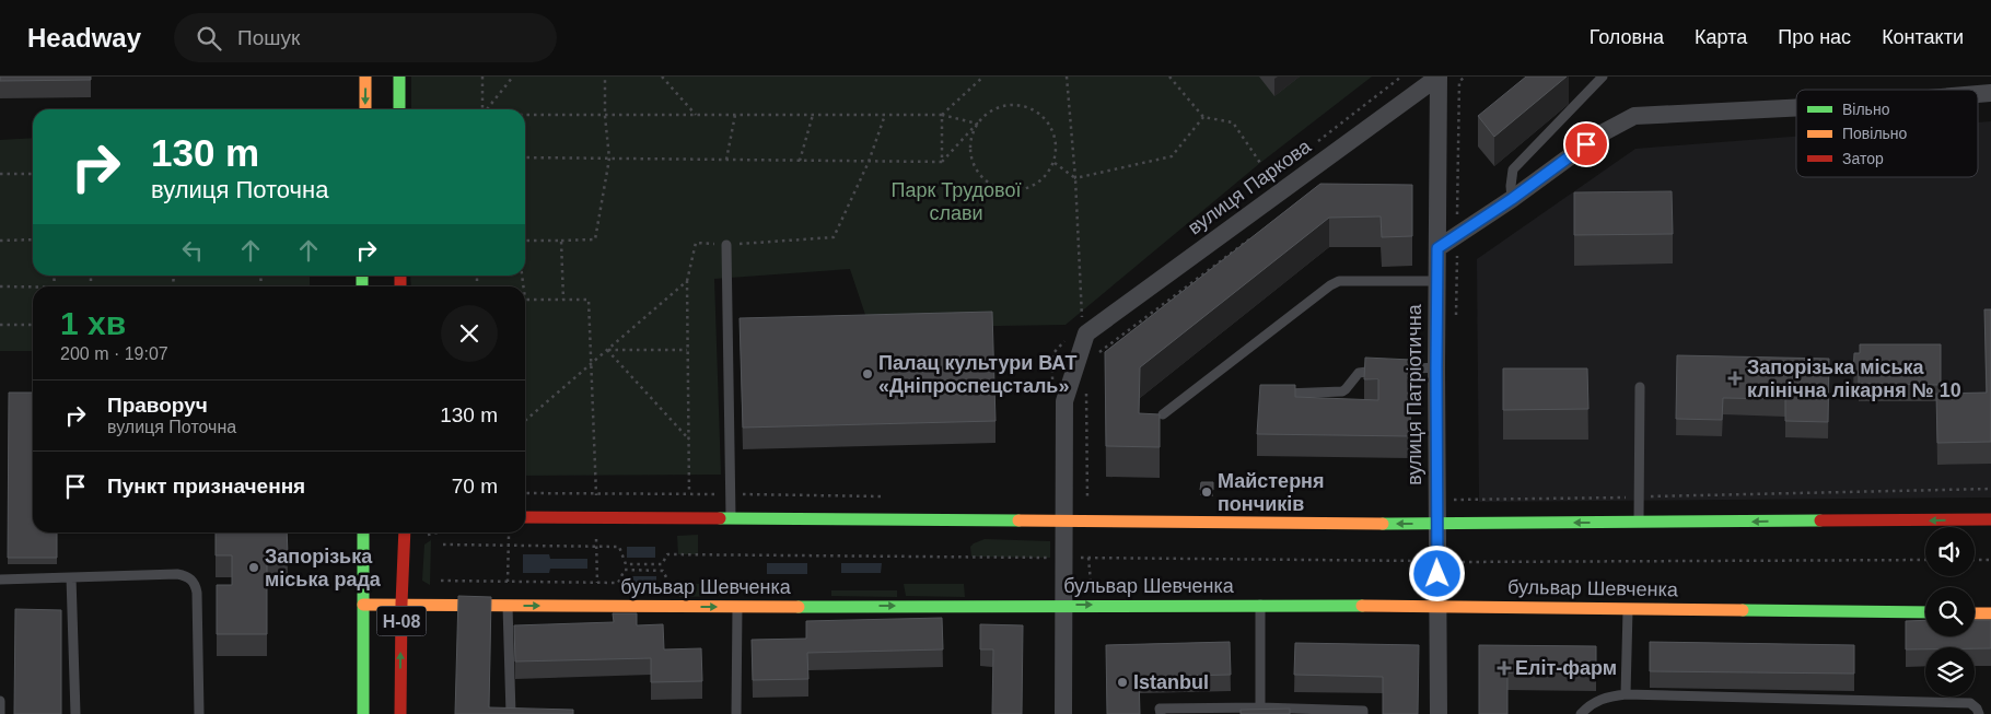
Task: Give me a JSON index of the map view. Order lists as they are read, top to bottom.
{
  "streets": {
    "street": [
      "вулиця Паркова",
      "вулиця Патріотична",
      "бульвар Шевченка",
      "Н-08"
    ]
  },
  "crossings": [
    ["вулиця Паркова", "вулиця Патріотична"],
    ["вулиця Патріотична", "бульвар Шевченка"],
    ["бульвар Шевченка", "Н-08"]
  ],
  "parks": ["Парк Трудової слави"],
  "places": {
    "other": [
      "Палац культури ВАТ «Дніпроспецсталь»",
      "Майстерня пончиків",
      "Запорізька міська рада",
      "Istanbul"
    ],
    "health": ["Запорізька міська клінічна лікарня № 10", "Еліт-фарм"]
  },
  "legend": ["Вільно", "Повільно", "Затор"],
  "page": {
    "header": "Headway",
    "search": "Пошук",
    "nav": [
      "Головна",
      "Карта",
      "Про нас",
      "Контакти"
    ],
    "turn": ["130 m", "вулиця Поточна"],
    "heading": ["1 хв", "200 m · 19:07"],
    "list": [
      {
        "name": "Праворуч",
        "note": "вулиця Поточна",
        "value": "130 m"
      },
      {
        "name": "Пункт призначення",
        "value": "70 m"
      }
    ]
  }
}
